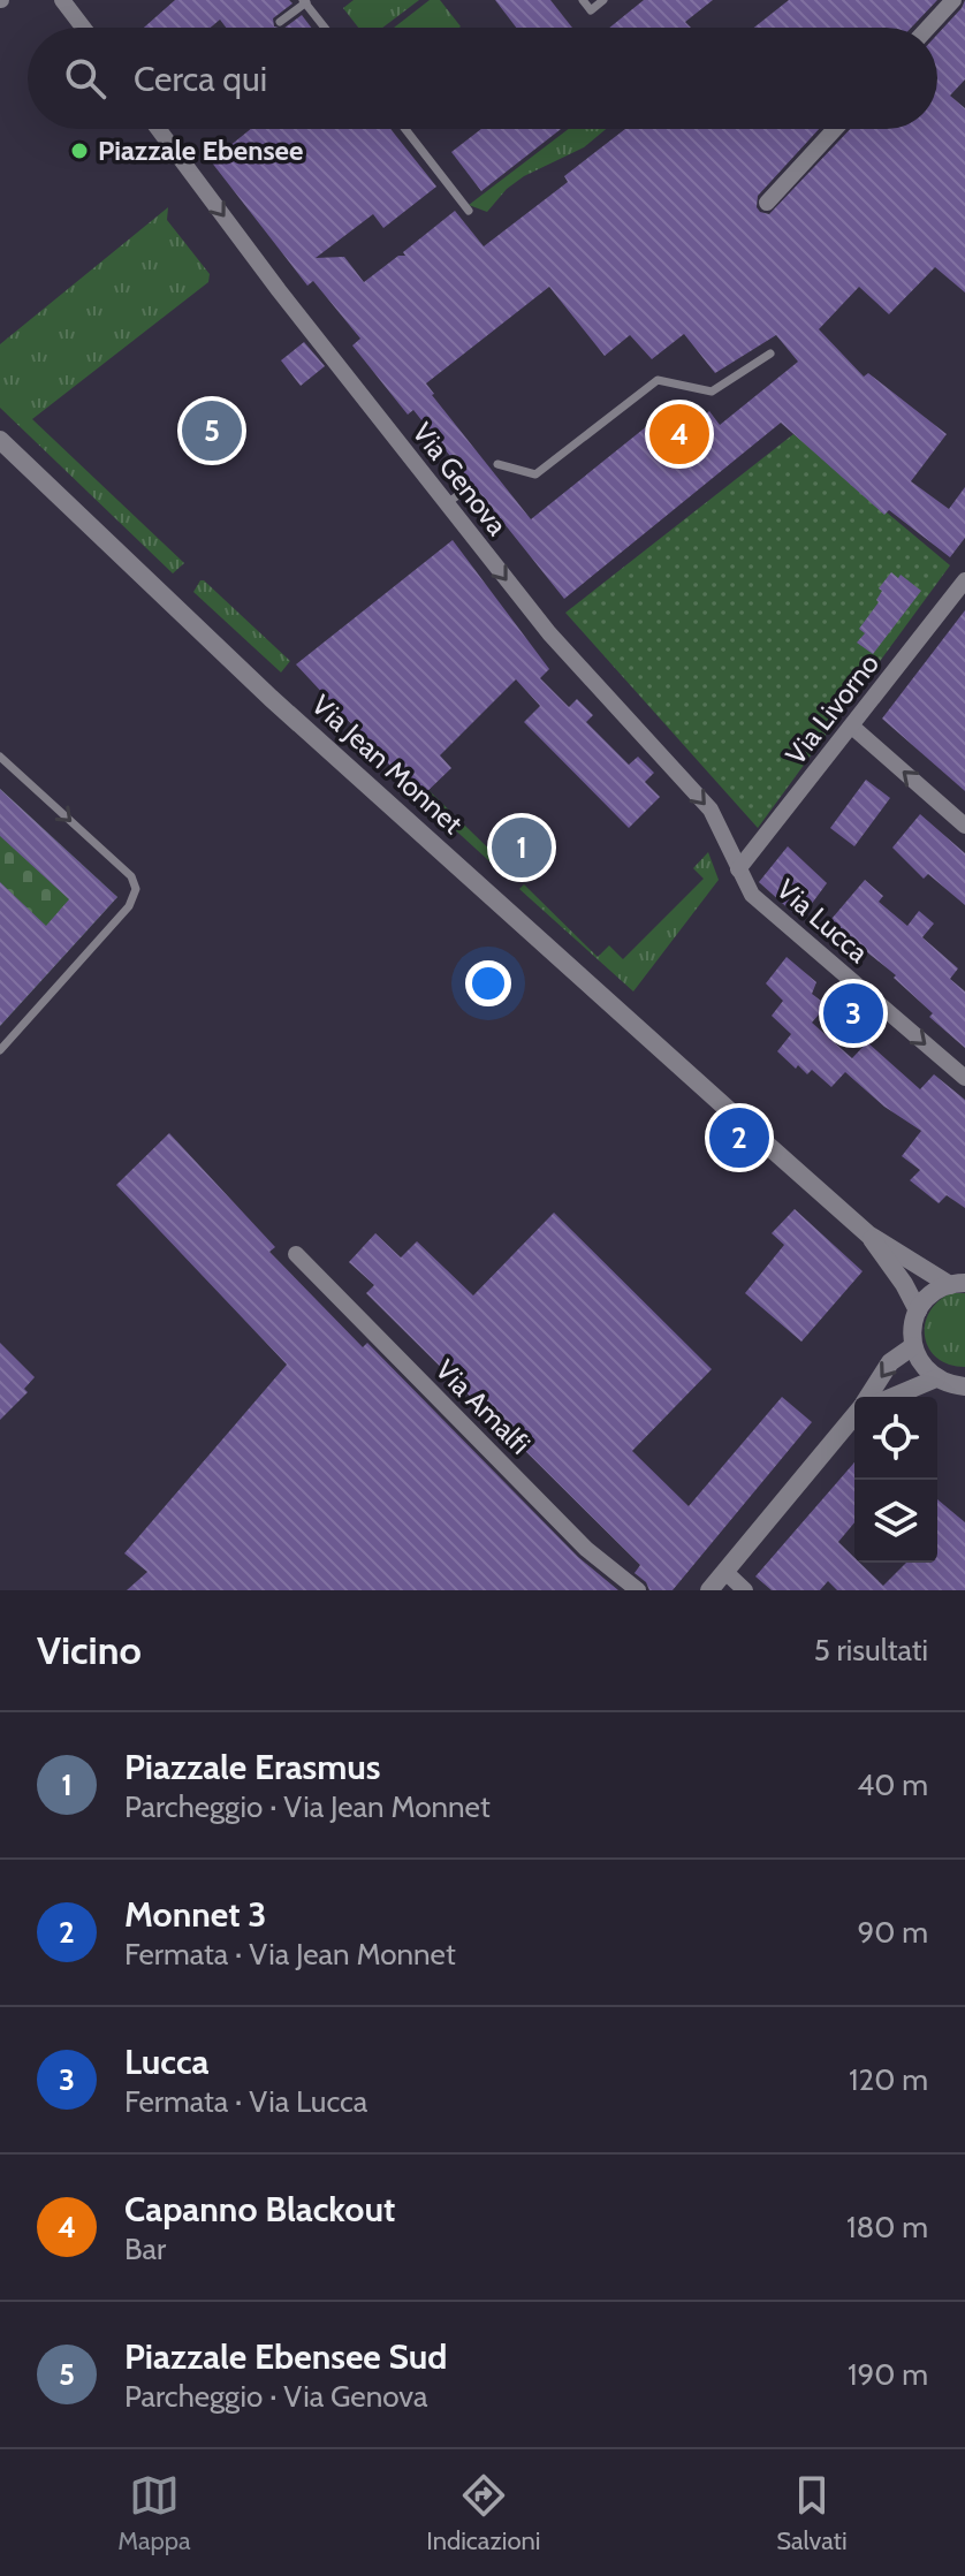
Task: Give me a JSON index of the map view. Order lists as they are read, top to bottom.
{
  "streets": {
    "street": [
      "Via Genova",
      "Via Livorno",
      "Via Jean Monnet",
      "Via Lucca",
      "Via Amalfi"
    ]
  },
  "crossings": [
    ["Via Genova", "Via Livorno"],
    ["Via Genova", "Via Lucca"],
    ["Via Livorno", "Via Lucca"]
  ],
  "one_way": ["Via Genova", "Via Lucca"],
  "places": ["Piazzale Ebensee"],
  "page": {
    "search": "Cerca qui",
    "pins": [
      "5",
      "4",
      "1",
      "3",
      "2"
    ],
    "heading": ["Vicino", "5 risultati"],
    "list": [
      {
        "mark": "1",
        "name": "Piazzale Erasmus",
        "note": "Parcheggio · Via Jean Monnet",
        "value": "40 m"
      },
      {
        "mark": "2",
        "name": "Monnet 3",
        "note": "Fermata · Via Jean Monnet",
        "value": "90 m"
      },
      {
        "mark": "3",
        "name": "Lucca",
        "note": "Fermata · Via Lucca",
        "value": "120 m"
      },
      {
        "mark": "4",
        "name": "Capanno Blackout",
        "note": "Bar",
        "value": "180 m"
      },
      {
        "mark": "5",
        "name": "Piazzale Ebensee Sud",
        "note": "Parcheggio · Via Genova",
        "value": "190 m"
      }
    ],
    "nav": ["Mappa", "Indicazioni", "Salvati"]
  }
}
